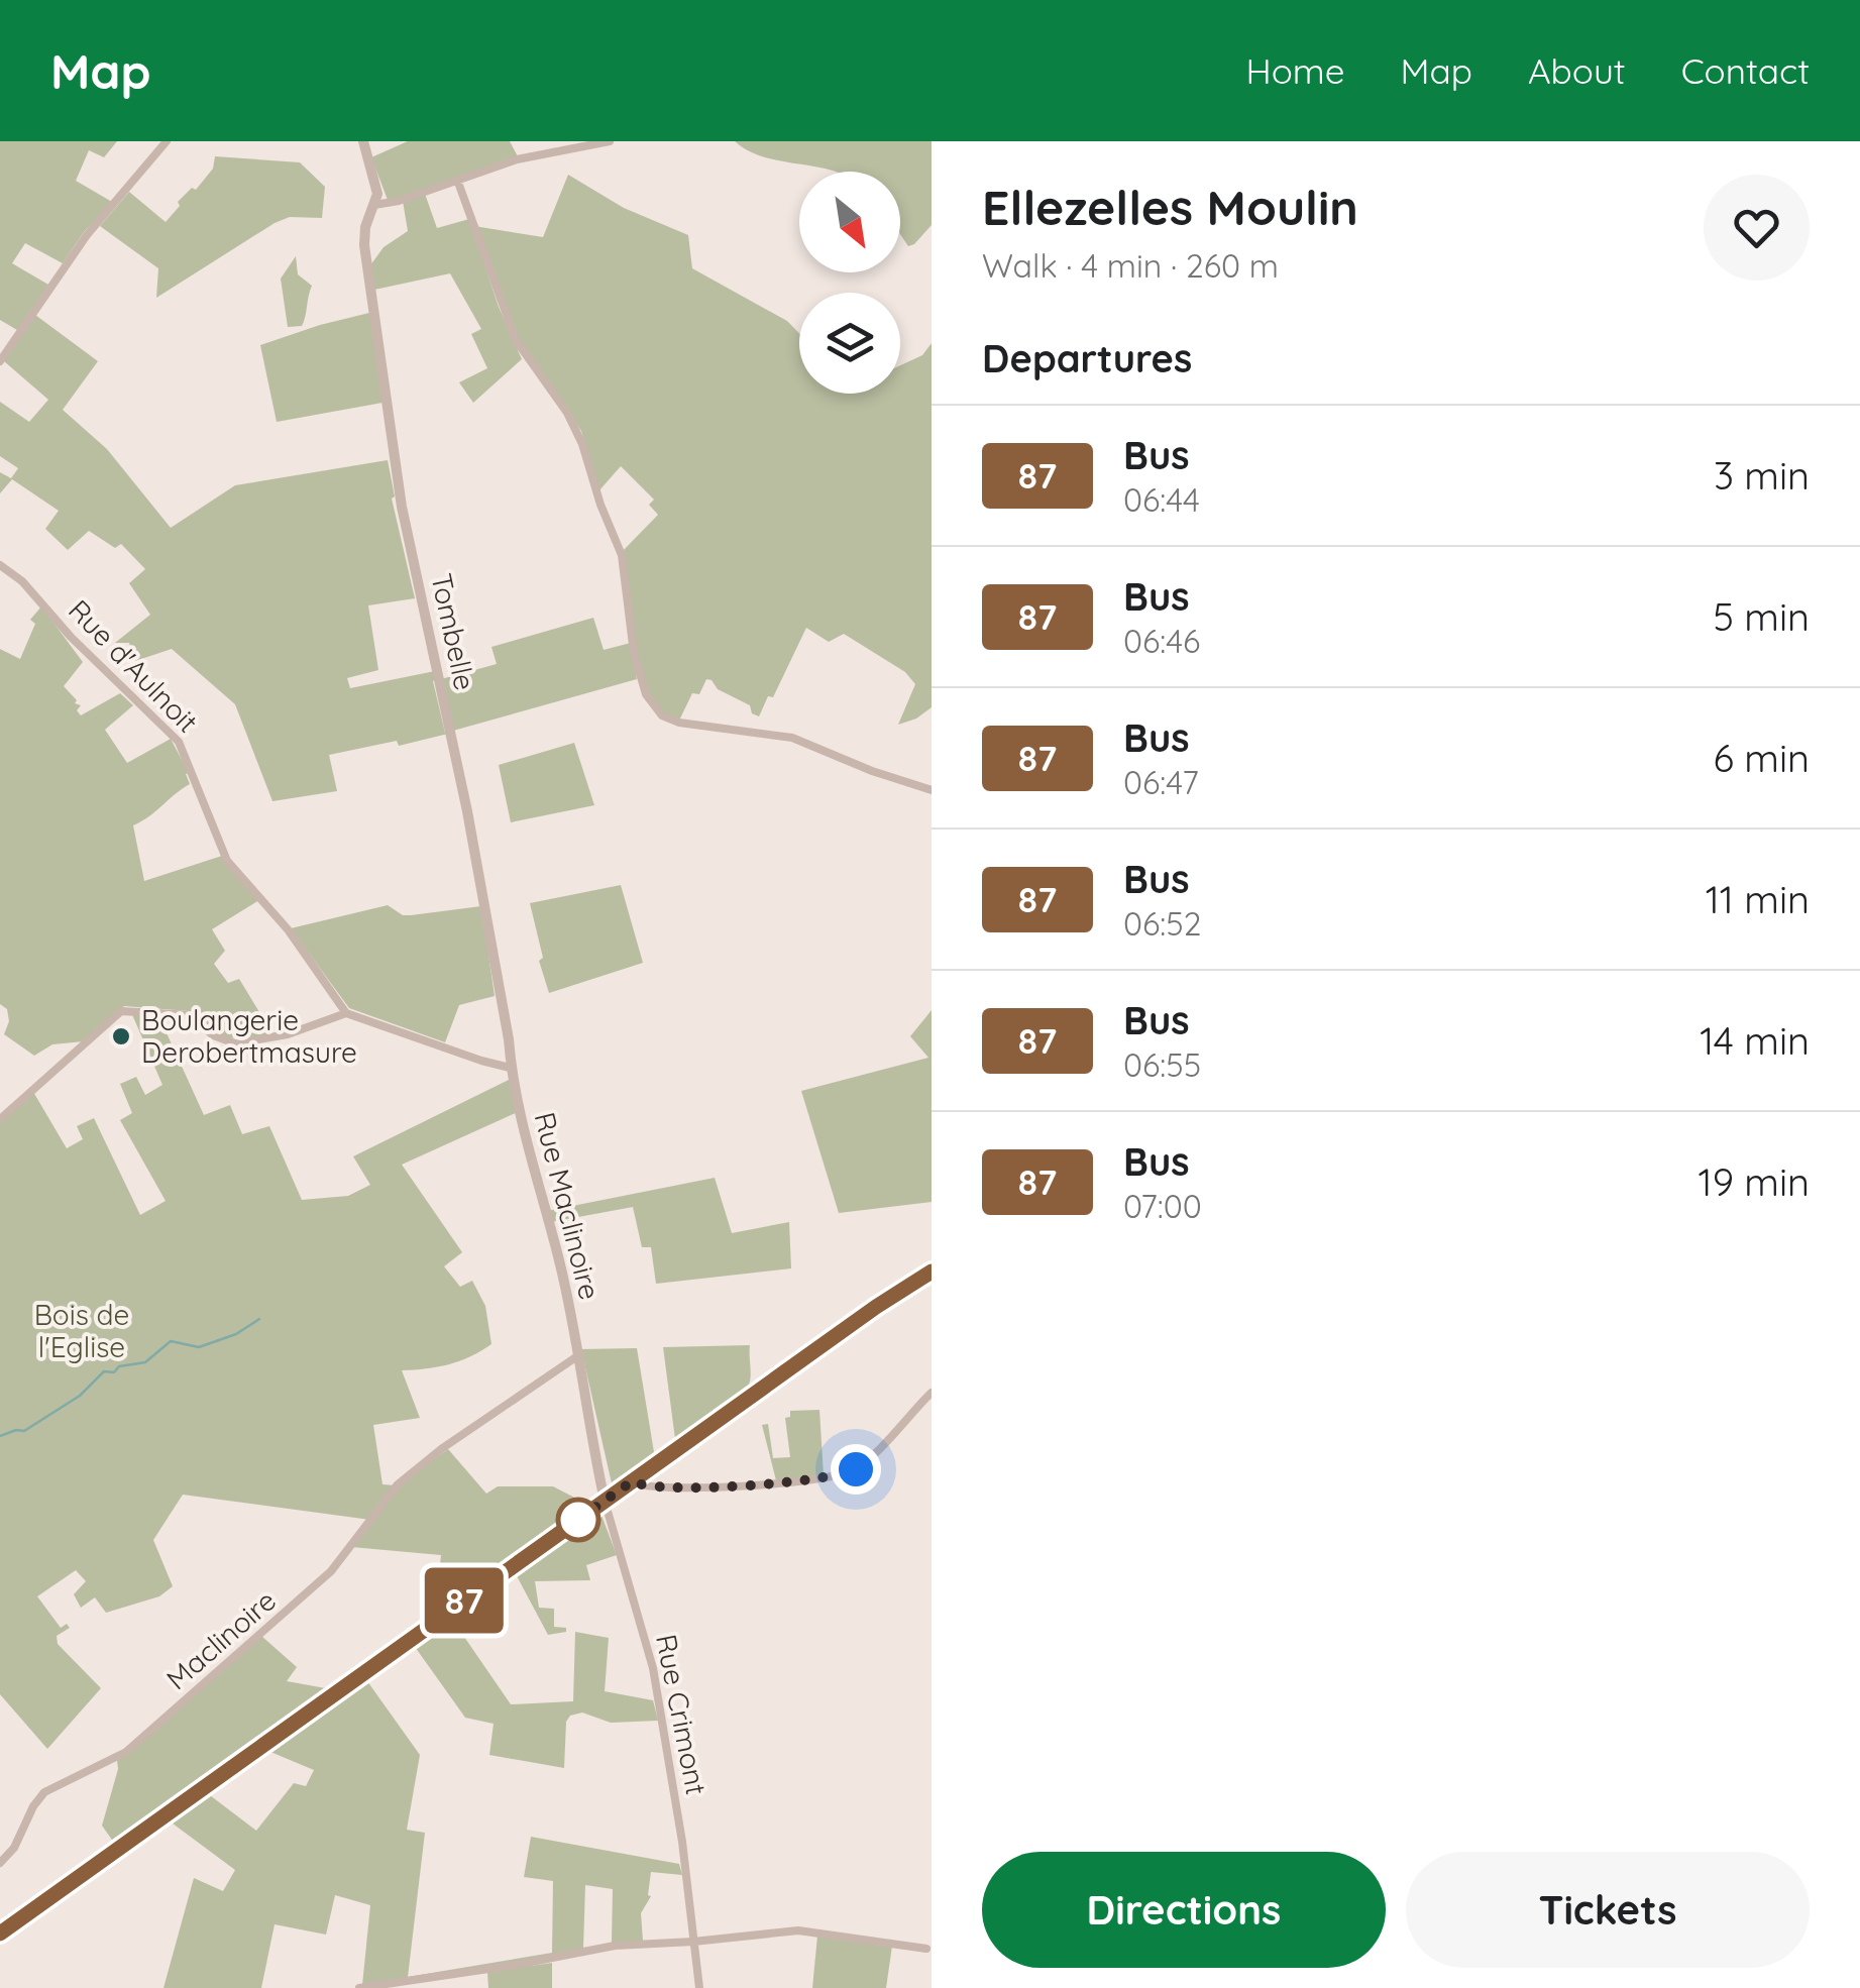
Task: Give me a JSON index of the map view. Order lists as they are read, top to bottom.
{
  "streets": {
    "street": [
      "Tombelle",
      "Rue d'Aulnoit",
      "Rue Maclinoire",
      "Maclinoire",
      "Rue Crimont"
    ]
  },
  "crossings": [
    ["Tombelle", "Rue Maclinoire"],
    ["Rue Maclinoire", "Maclinoire"],
    ["Rue Maclinoire", "Rue Crimont"]
  ],
  "parks": ["Bois de l'Eglise"],
  "places": ["Boulangerie Derobertmasure"],
  "lines": ["bus line 87"],
  "north": "bottom right",
  "page": {
    "header": "Map",
    "nav": [
      "Home",
      "Map",
      "About",
      "Contact"
    ],
    "on_map": "87",
    "heading": [
      ["Ellezelles Moulin", "Walk · 4 min · 260 m"],
      "Departures"
    ],
    "list": [
      {
        "mark": "87",
        "name": "Bus",
        "note": "06:44",
        "value": "3 min"
      },
      {
        "mark": "87",
        "name": "Bus",
        "note": "06:46",
        "value": "5 min"
      },
      {
        "mark": "87",
        "name": "Bus",
        "note": "06:47",
        "value": "6 min"
      },
      {
        "mark": "87",
        "name": "Bus",
        "note": "06:52",
        "value": "11 min"
      },
      {
        "mark": "87",
        "name": "Bus",
        "note": "06:55",
        "value": "14 min"
      },
      {
        "mark": "87",
        "name": "Bus",
        "note": "07:00",
        "value": "19 min"
      }
    ],
    "buttons": ["Directions", "Tickets"]
  }
}
